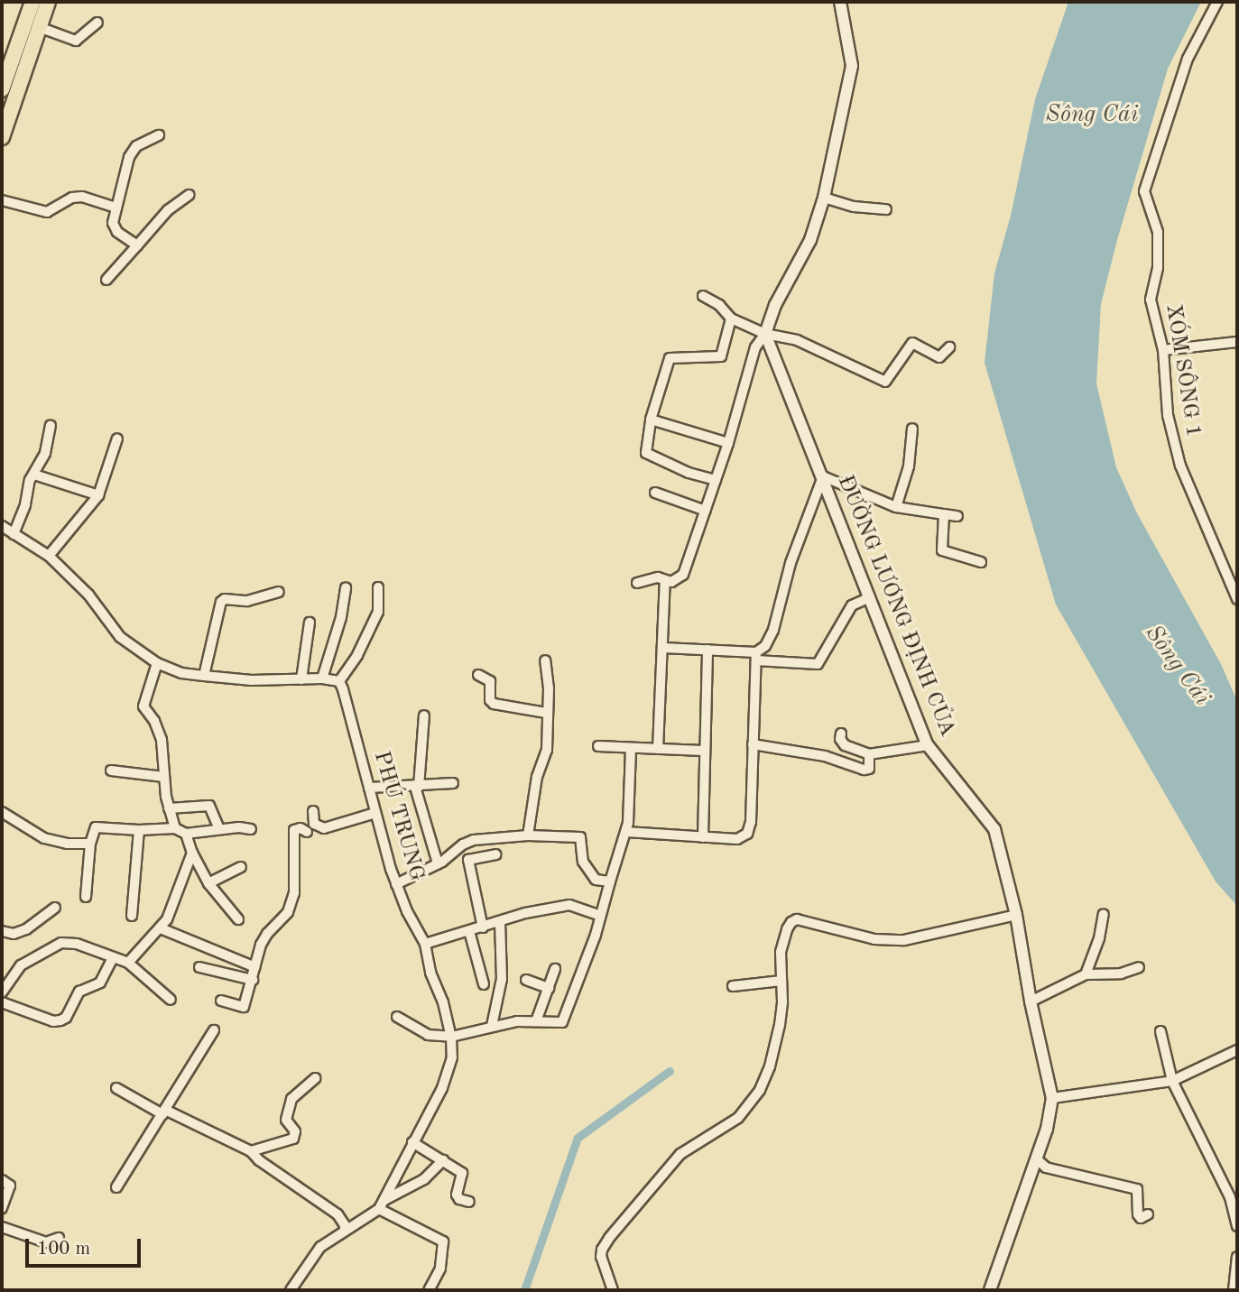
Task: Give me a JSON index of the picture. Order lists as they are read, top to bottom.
{
  "streets": {
    "street": ["XÓM SÔNG 1", "ĐƯỜNG LƯƠNG ĐỊNH CỦA", "PHÚ TRUNG"]
  },
  "water": ["Sông Cái"],
  "scale_bar": "100 m"
}
